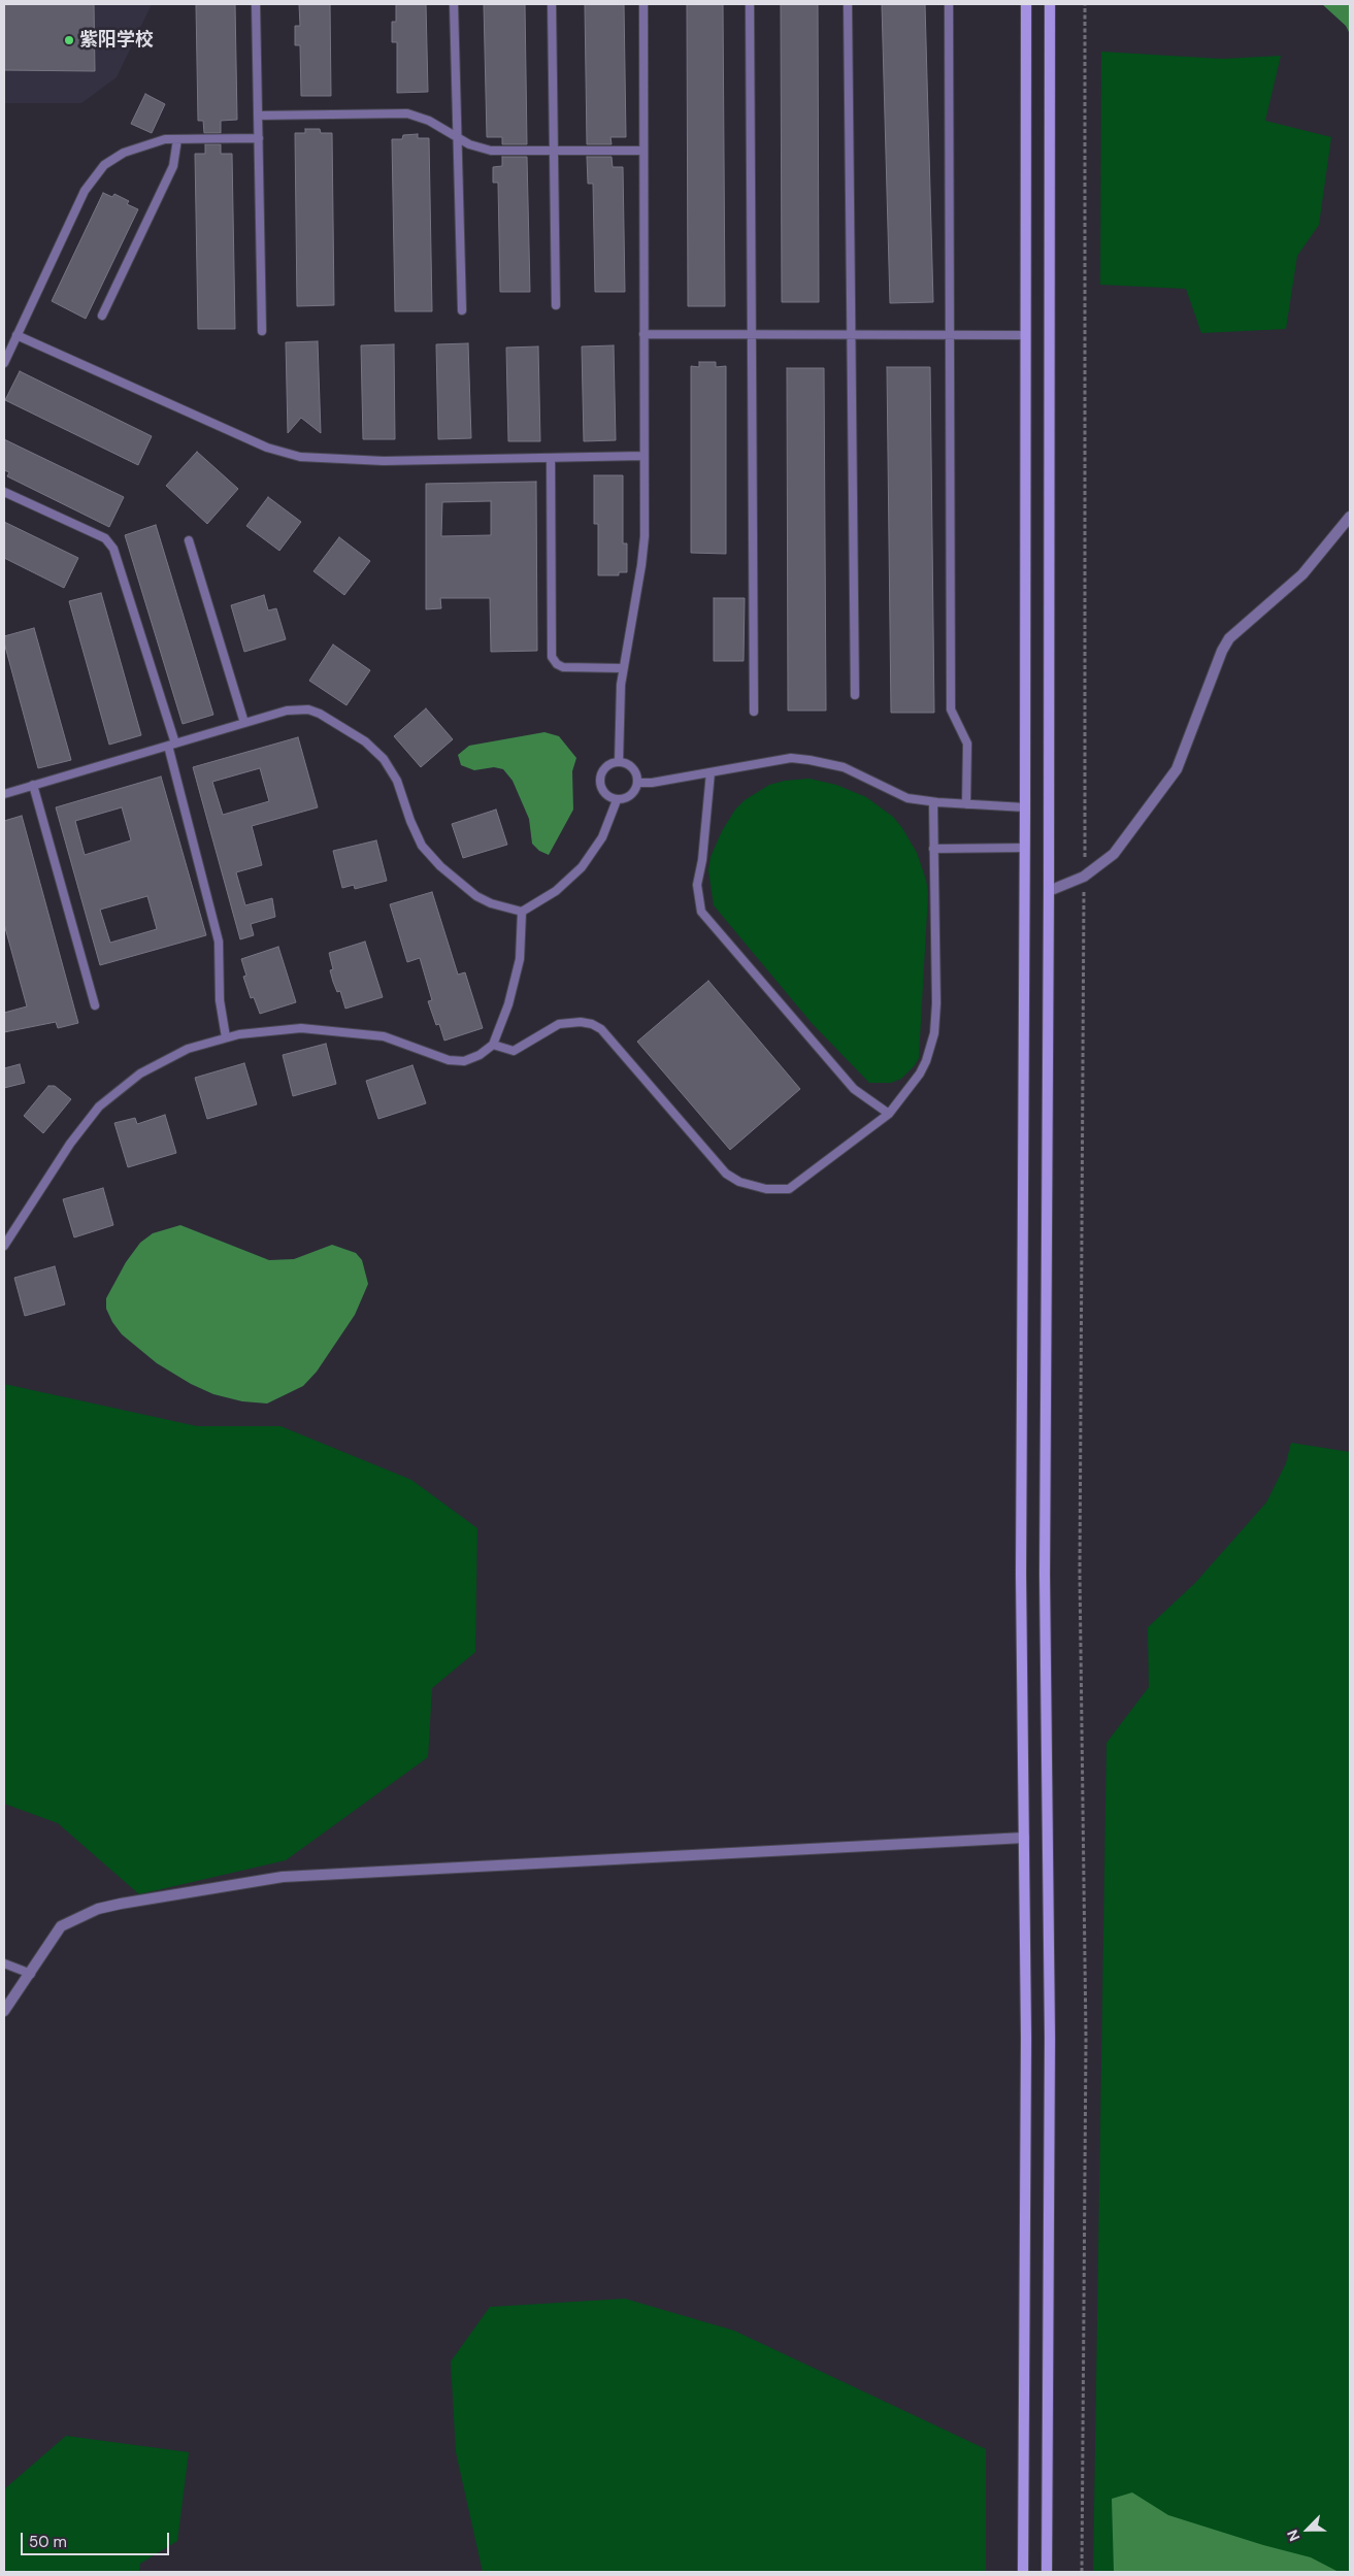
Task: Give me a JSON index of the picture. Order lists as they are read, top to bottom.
{
  "places": ["紫阳学校"],
  "scale_bar": "50 m",
  "north": "bottom left"
}
